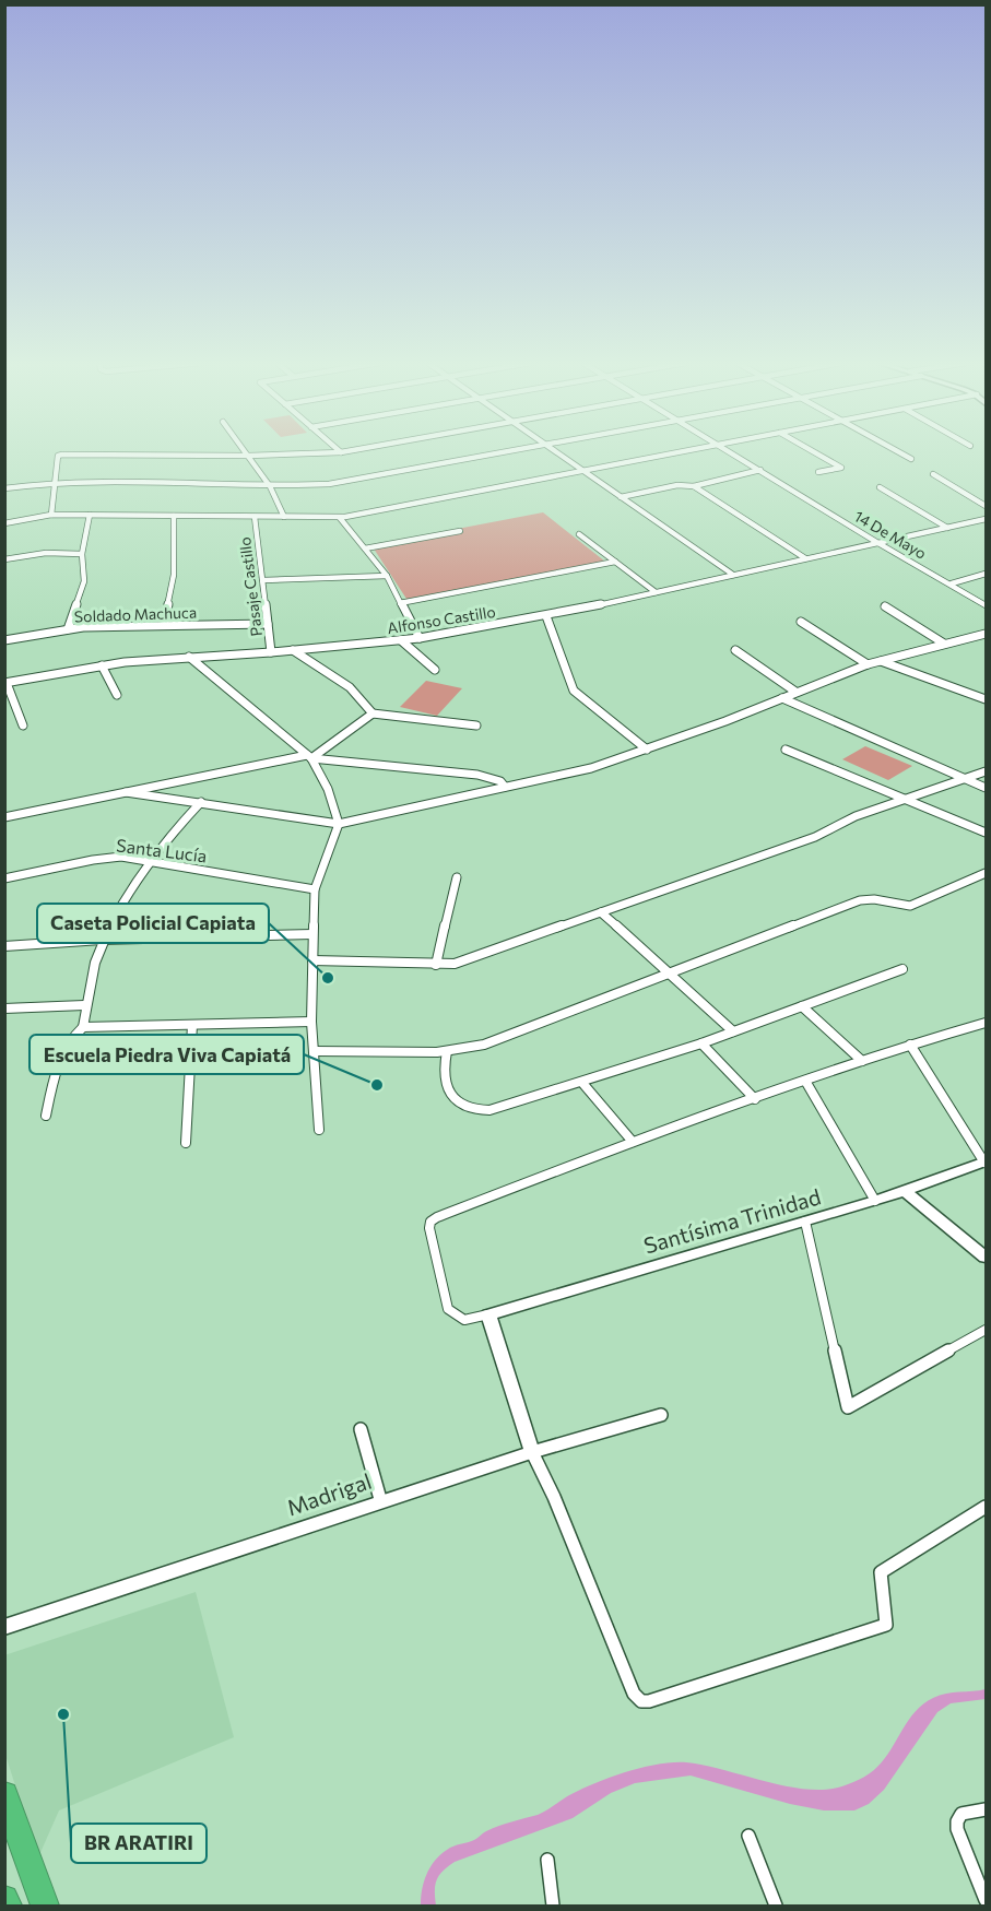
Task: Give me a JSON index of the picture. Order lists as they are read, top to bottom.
{
  "streets": {
    "street": [
      "14 De Mayo",
      "Pasaje Castillo",
      "Soldado Machuca",
      "Alfonso Castillo",
      "Santa Lucía",
      "Santísima Trinidad",
      "Madrigal"
    ]
  },
  "crossings": [
    ["14 De Mayo", "Alfonso Castillo"],
    ["Pasaje Castillo", "Soldado Machuca"],
    ["Pasaje Castillo", "Alfonso Castillo"]
  ],
  "places": ["Caseta Policial Capiata", "Escuela Piedra Viva Capiatá", "BR ARATIRI"]
}
